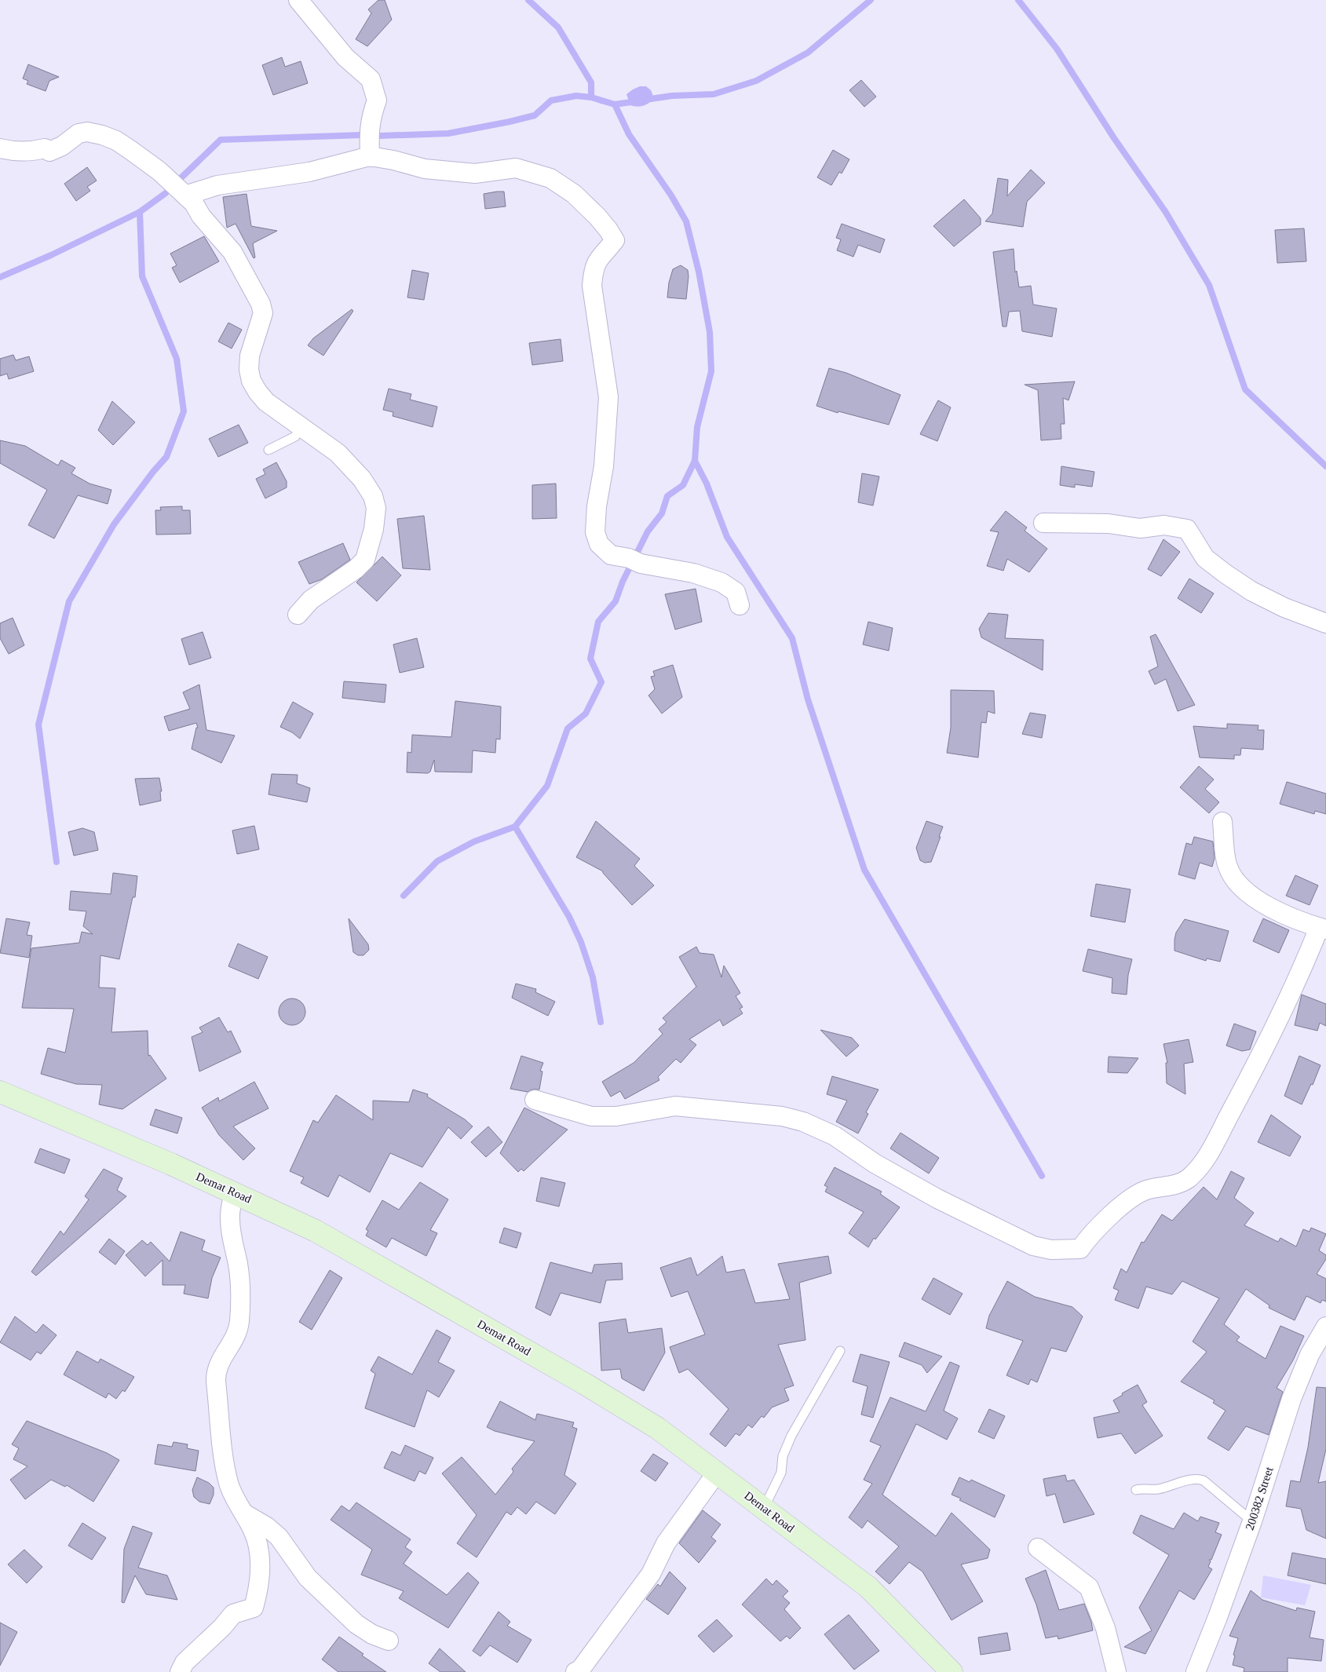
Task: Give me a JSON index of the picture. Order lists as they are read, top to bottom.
{
  "streets": {
    "street": ["Demat Road", "200382 Street"]
  }
}
